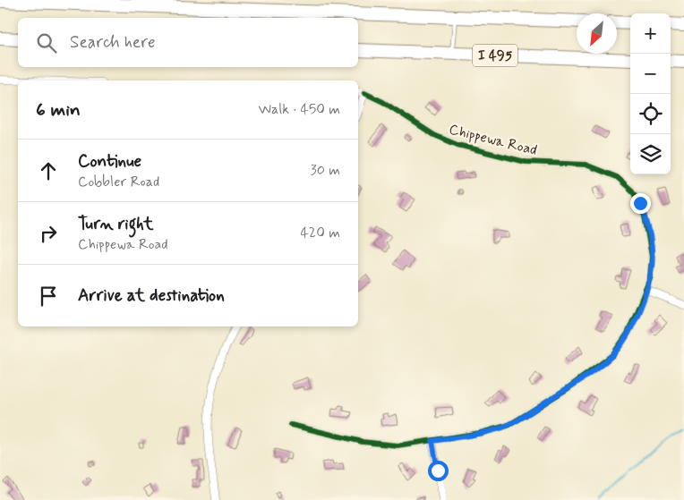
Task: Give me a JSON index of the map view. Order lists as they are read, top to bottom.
{
  "streets": {
    "highway": ["I 495"],
    "street": ["Chippewa Road"]
  },
  "north": "bottom left",
  "page": {
    "map_buttons": ["+", "−"],
    "search": "Search here",
    "heading": ["6 min", "Walk · 450 m"],
    "list": [
      ["Continue", "Cobbler Road", "30 m"],
      ["Turn right", "Chippewa Road", "420 m"],
      "Arrive at destination"
    ]
  }
}
